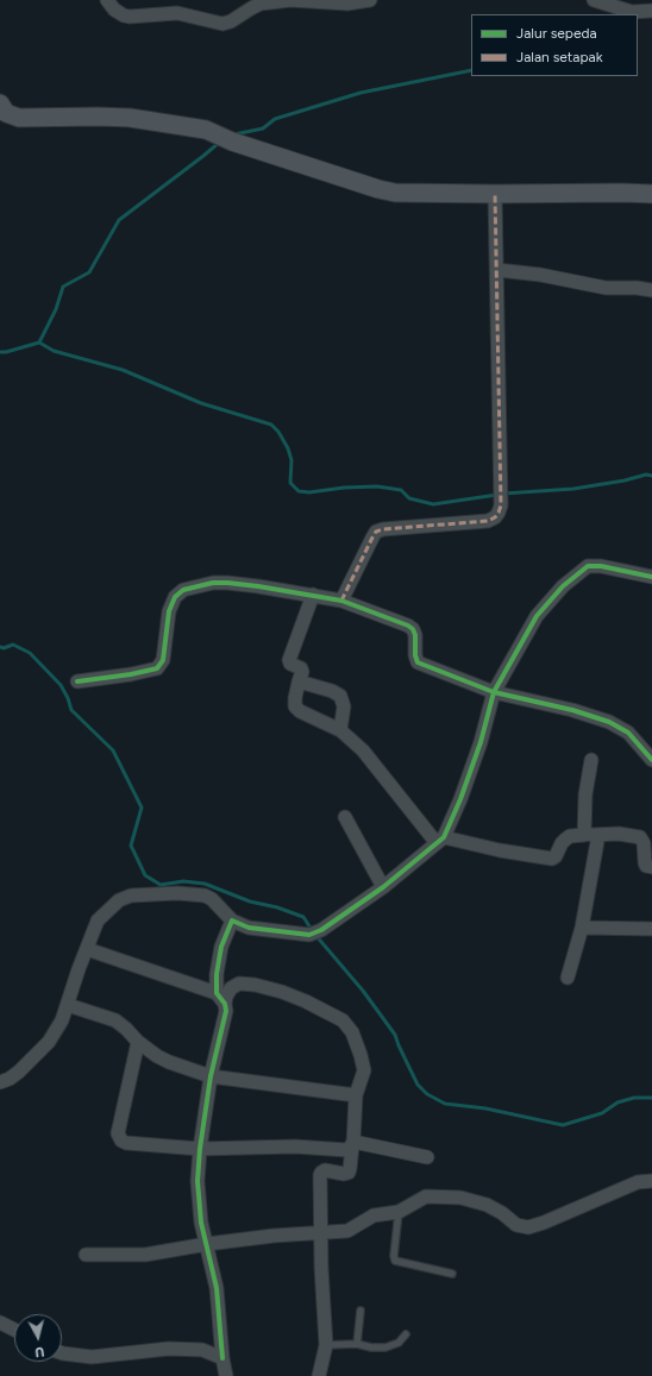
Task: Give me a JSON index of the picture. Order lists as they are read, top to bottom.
{
  "legend": ["Jalur sepeda", "Jalan setapak"],
  "north": "bottom"
}
